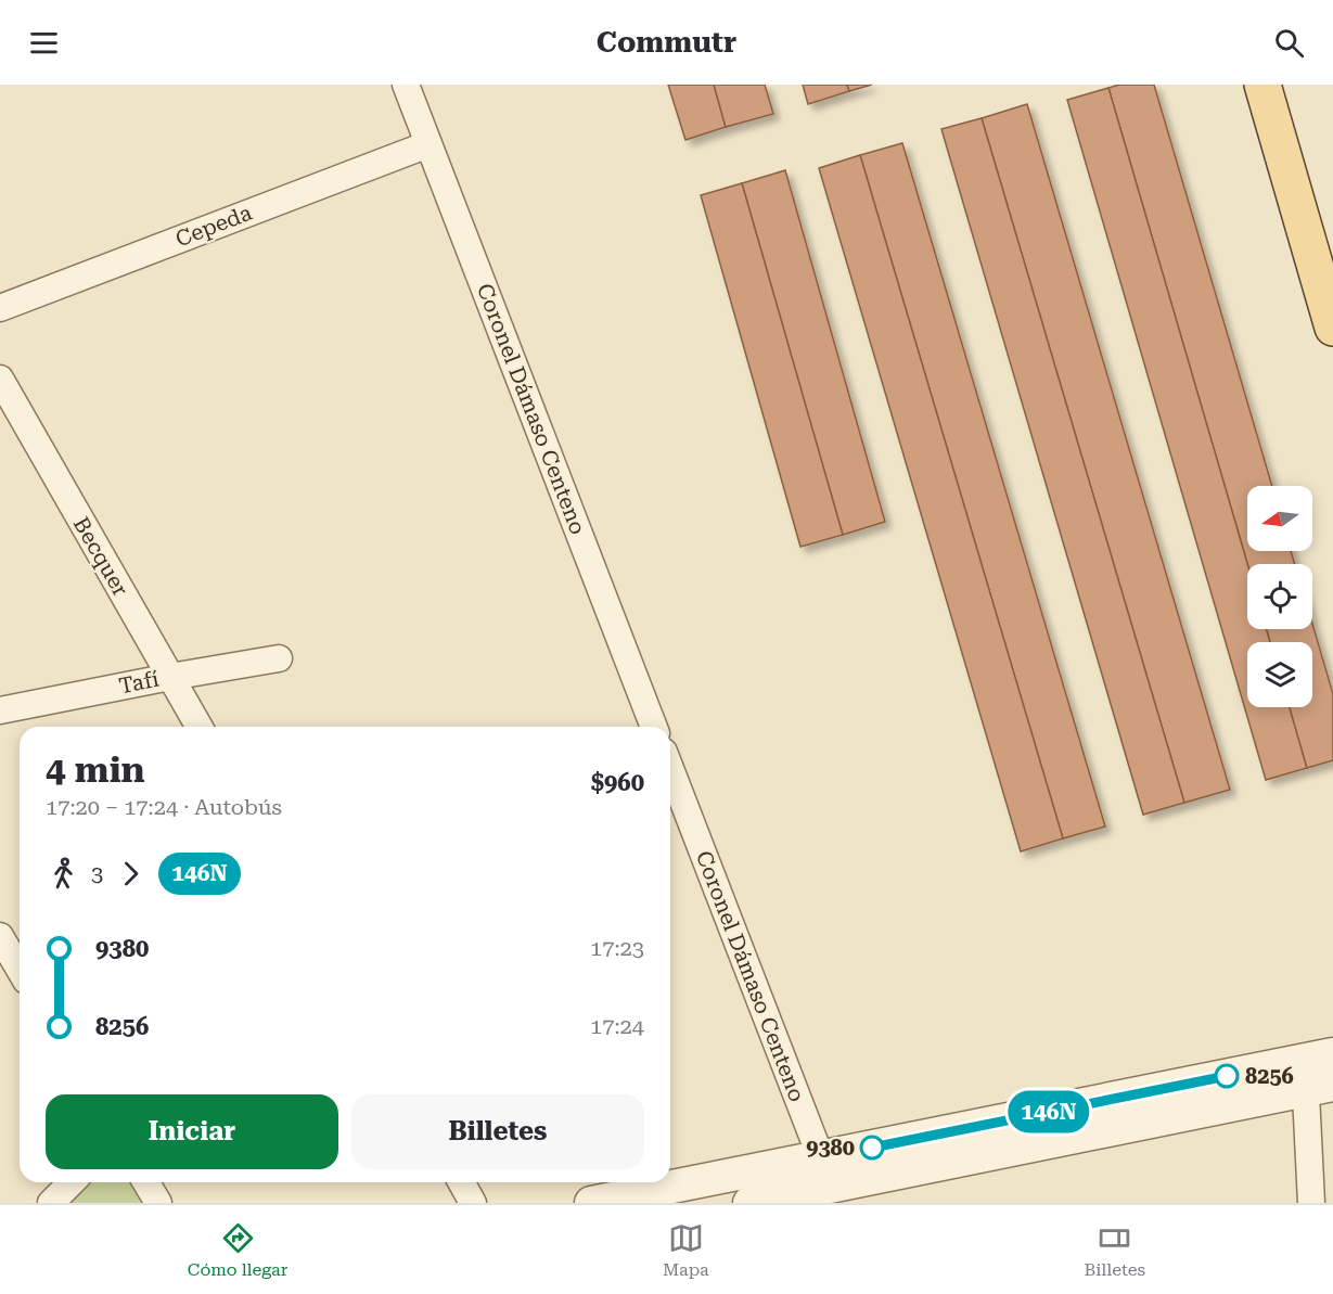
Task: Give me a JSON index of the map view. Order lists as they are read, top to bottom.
{
  "streets": {
    "street": [
      "Cepeda",
      "Coronel Dámaso Centeno",
      "Becquer",
      "Tafí"
    ]
  },
  "crossings": [
    ["Cepeda", "Coronel Dámaso Centeno"],
    ["Becquer", "Tafí"]
  ],
  "places": ["8256", "9380"],
  "lines": ["bus line 146N"],
  "north": "left",
  "page": {
    "header": "Commutr",
    "on_map": "146N",
    "heading": ["4 min", "17:20 – 17:24 · Autobús", "$960"],
    "legs": ["3", "146N"],
    "list": [
      {
        "name": "9380",
        "value": "17:23"
      },
      {
        "name": "8256",
        "value": "17:24"
      }
    ],
    "buttons": ["Iniciar", "Billetes"],
    "tabs": ["Cómo llegar", "Mapa", "Billetes"]
  }
}
